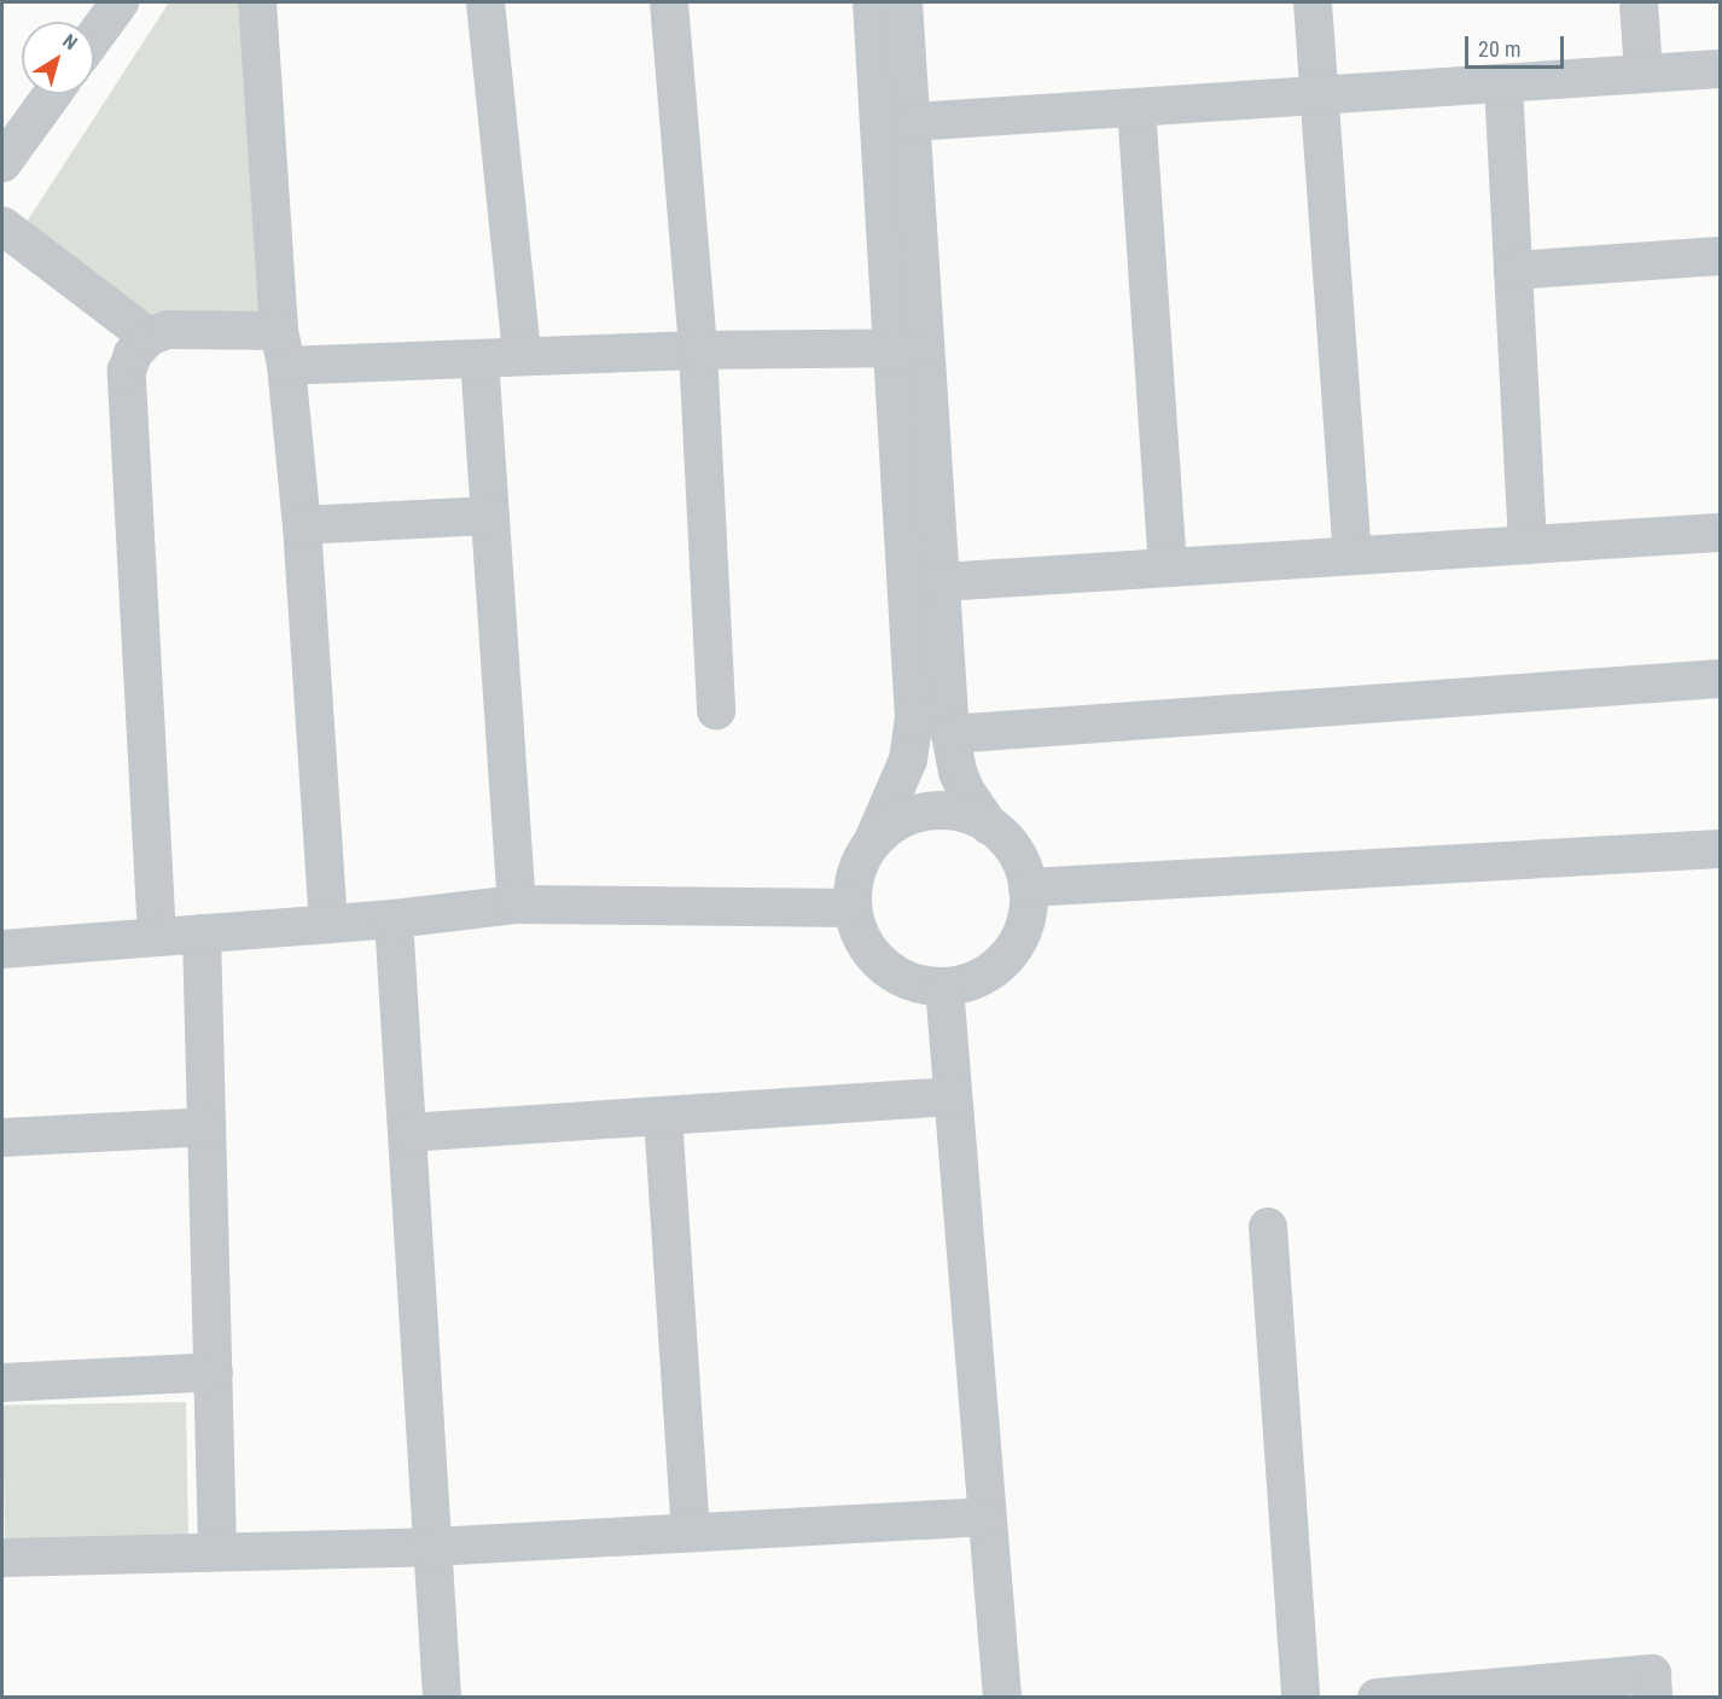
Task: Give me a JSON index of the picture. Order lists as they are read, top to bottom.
{
  "scale_bar": "20 m",
  "north": "top right"
}
